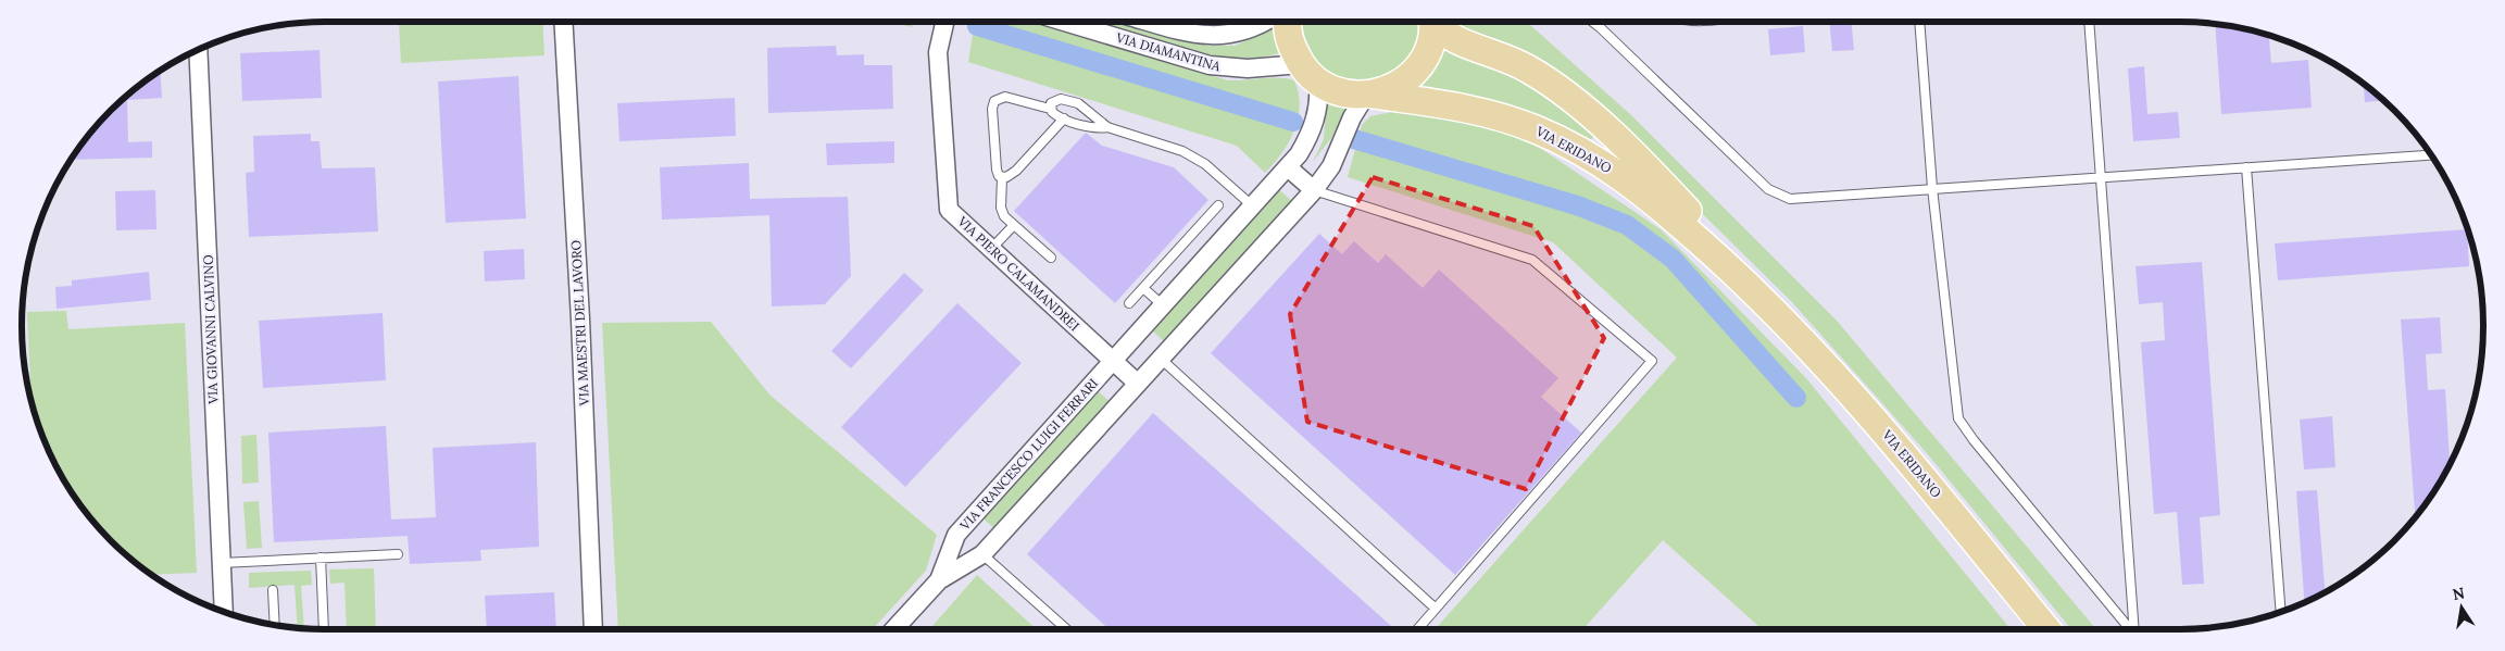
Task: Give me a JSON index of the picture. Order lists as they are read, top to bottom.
{
  "streets": {
    "main road": ["VIA ERIDANO"],
    "street": [
      "VIA DIAMANTINA",
      "VIA PIERO CALAMANDREI",
      "VIA MAESTRI DEL LAVORO",
      "VIA GIOVANNI CALVINO",
      "VIA FRANCESCO LUIGI FERRARI"
    ]
  },
  "crossings": [
    ["VIA DIAMANTINA", "VIA ERIDANO"],
    ["VIA DIAMANTINA", "VIA FRANCESCO LUIGI FERRARI"],
    ["VIA ERIDANO", "VIA FRANCESCO LUIGI FERRARI"],
    ["VIA PIERO CALAMANDREI", "VIA FRANCESCO LUIGI FERRARI"]
  ],
  "north": "top"
}
